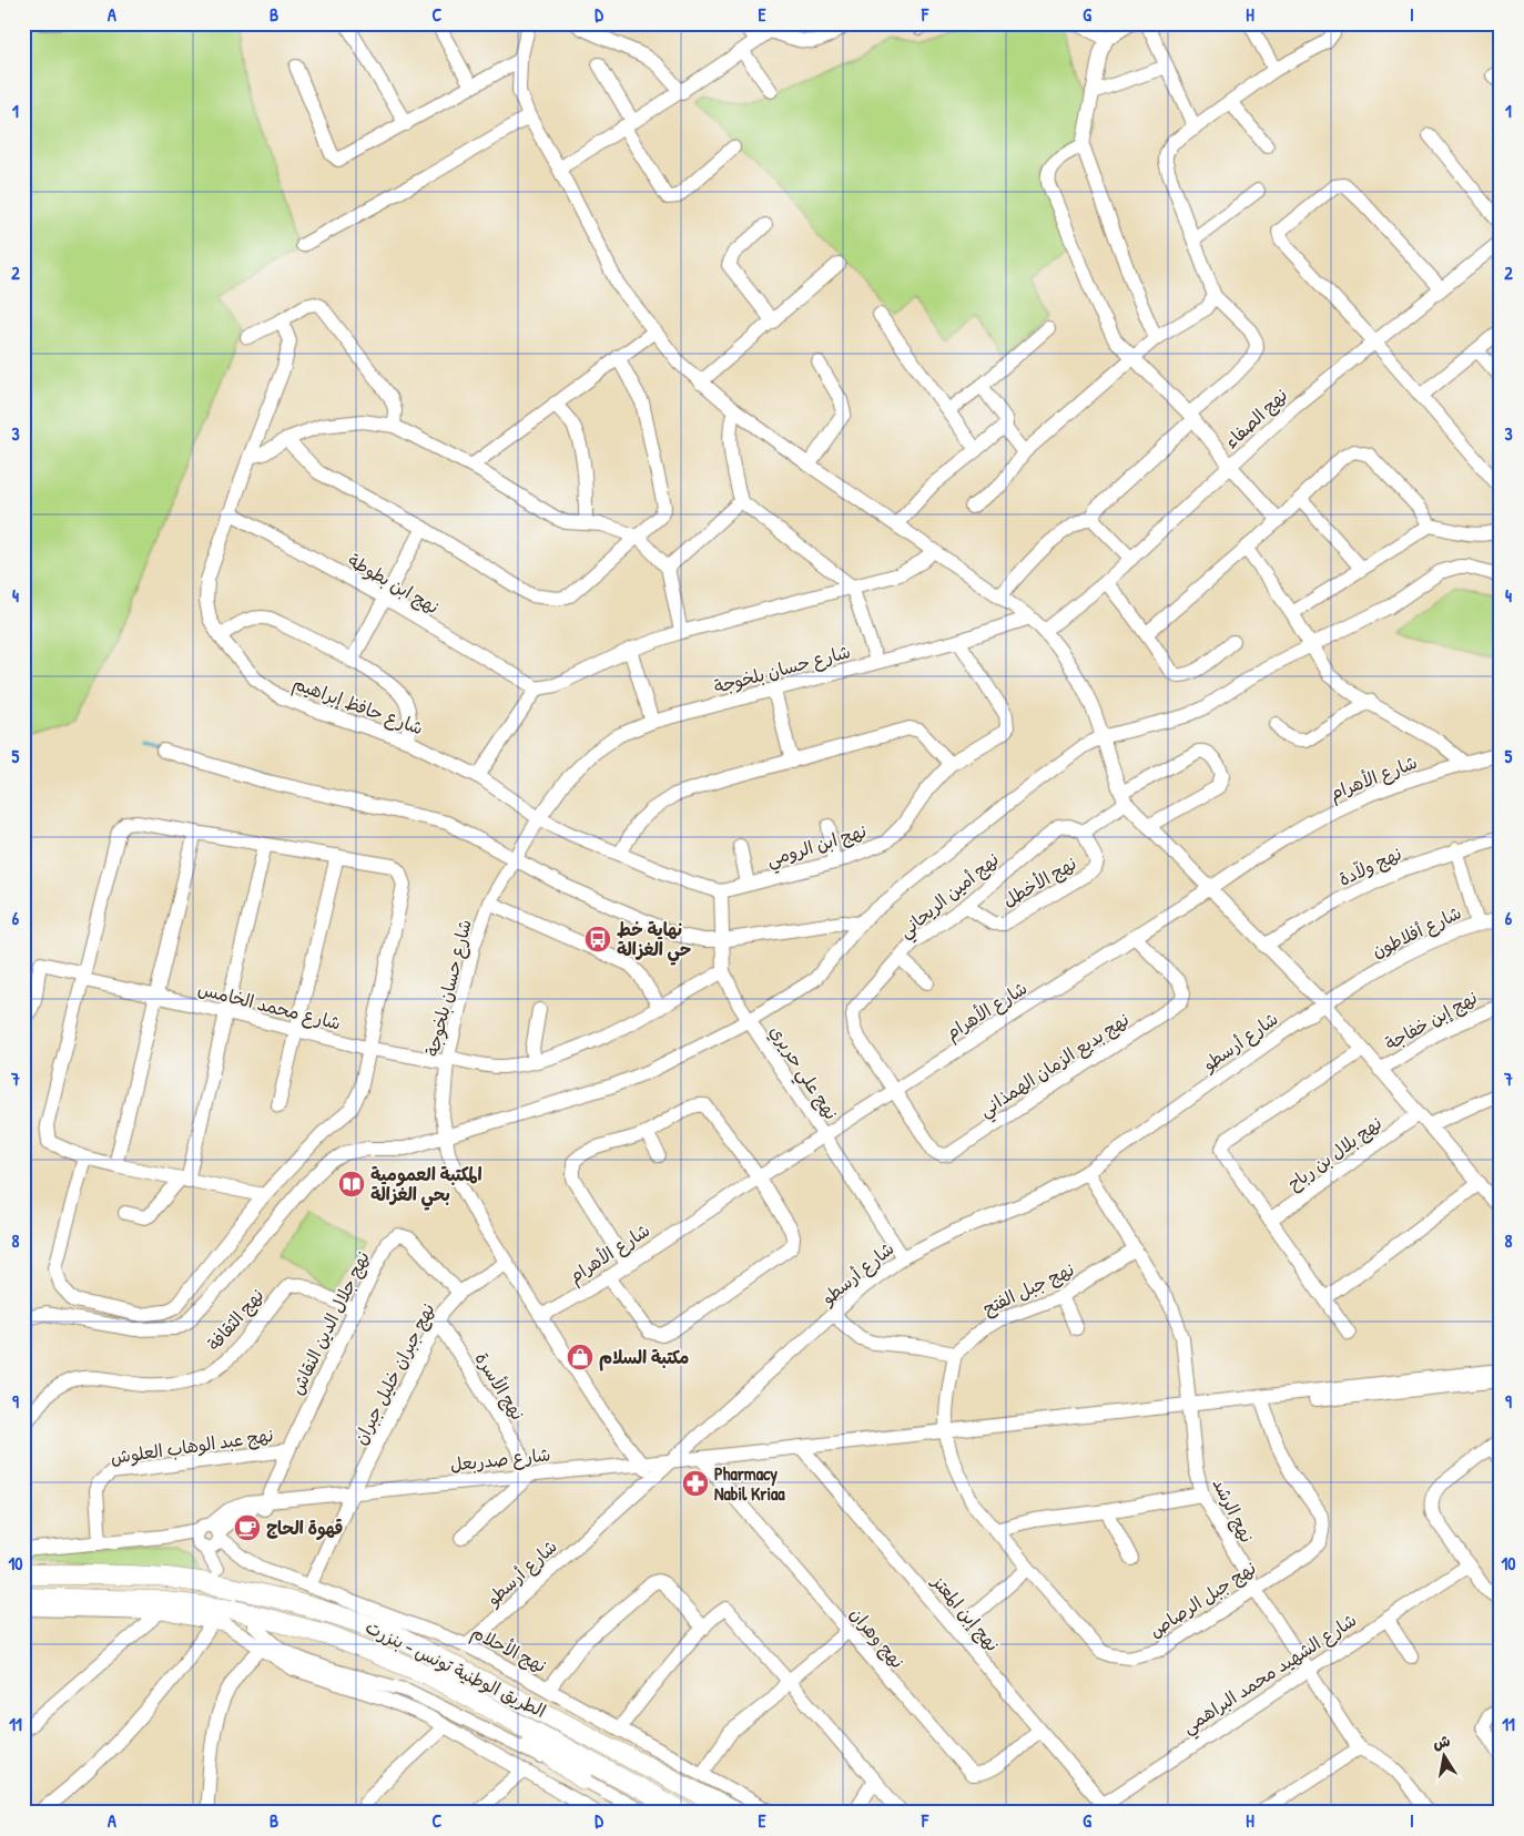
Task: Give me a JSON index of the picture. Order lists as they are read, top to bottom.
{
  "streets": {
    "highway": ["الطريق الوطنية تونس - بنزرت"],
    "street": [
      "نهج الصفاء",
      "نهج ابن بطوطة",
      "شارع حسان بلخوجة",
      "شارع حافظ إبراهيم",
      "شارع الأهرام",
      "نهج ابن الرومي",
      "نهج ولاّدة",
      "نهج الأخطل",
      "نهج أمين الريحاني",
      "شارع أفلاطون",
      "شارع محمد الخامس",
      "نهج إبن خفاجة",
      "شارع أرسطو",
      "نهج بديع الزمان الهمذاني",
      "نهج علي حريري",
      "نهج بلال بن رباح",
      "نهج جبل الفتح",
      "نهج الثقافة",
      "نهج جلال الدين النقاش",
      "نهج جبران خليل جبران",
      "نهج الأسرة",
      "نهج عبد الوهاب العلوش",
      "شارع صدربعل",
      "نهج الرشد",
      "نهج جبل الرصاص",
      "نهج إبن المعتز",
      "نهج وهران",
      "نهج الأحلام",
      "شارع الشهيد محمد البراهمي"
    ]
  },
  "crossings": [
    ["نهج ابن بطوطة", "شارع حافظ إبراهيم"],
    ["شارع حسان بلخوجة", "شارع حافظ إبراهيم"],
    ["شارع حسان بلخوجة", "شارع الأهرام"],
    ["شارع حسان بلخوجة", "نهج ابن الرومي"],
    ["شارع حسان بلخوجة", "شارع محمد الخامس"],
    ["شارع حسان بلخوجة", "نهج جبران خليل جبران"],
    ["شارع حسان بلخوجة", "شارع صدربعل"],
    ["شارع حافظ إبراهيم", "نهج ابن الرومي"],
    ["شارع حافظ إبراهيم", "نهج علي حريري"],
    ["شارع الأهرام", "نهج أمين الريحاني"],
    ["شارع الأهرام", "نهج بديع الزمان الهمذاني"],
    ["شارع الأهرام", "نهج علي حريري"],
    ["نهج ابن الرومي", "نهج علي حريري"],
    ["نهج الأخطل", "نهج أمين الريحاني"],
    ["نهج أمين الريحاني", "نهج بديع الزمان الهمذاني"],
    ["شارع أفلاطون", "شارع أرسطو"],
    ["شارع محمد الخامس", "نهج علي حريري"],
    ["شارع أرسطو", "نهج علي حريري"],
    ["شارع أرسطو", "شارع صدربعل"],
    ["شارع أرسطو", "نهج الرشد"],
    ["شارع أرسطو", "نهج الأحلام"],
    ["نهج جبل الفتح", "نهج الرشد"],
    ["نهج الثقافة", "نهج جلال الدين النقاش"],
    ["نهج جلال الدين النقاش", "نهج جبران خليل جبران"],
    ["نهج جلال الدين النقاش", "نهج عبد الوهاب العلوش"],
    ["نهج جلال الدين النقاش", "شارع صدربعل"],
    ["نهج جبران خليل جبران", "نهج الأسرة"],
    ["نهج جبران خليل جبران", "شارع صدربعل"],
    ["نهج جبران خليل جبران", "نهج الأحلام"],
    ["نهج الأسرة", "شارع صدربعل"],
    ["شارع صدربعل", "نهج الرشد"],
    ["شارع صدربعل", "نهج جبل الرصاص"],
    ["شارع صدربعل", "نهج إبن المعتز"],
    ["شارع صدربعل", "نهج وهران"],
    ["شارع صدربعل", "نهج الأحلام"],
    ["نهج الرشد", "نهج جبل الرصاص"],
    ["نهج الرشد", "شارع الشهيد محمد البراهمي"],
    ["نهج إبن المعتز", "نهج وهران"],
    ["نهج إبن المعتز", "شارع الشهيد محمد البراهمي"]
  ],
  "places": {
    "bus stop": ["نهاية خط حي الغزالة"],
    "library": ["المكتبة العمومية بحي الغزالة"],
    "shop": ["مكتبة السلام"],
    "pharmacy": ["Pharmacy Nabil Kriaa"],
    "cafe": ["قهوة الحاج"]
  },
  "north": "top",
  "grid": {
    "columns": [
      "A",
      "B",
      "C",
      "D",
      "E",
      "F",
      "G",
      "H",
      "I"
    ],
    "rows": [
      "1",
      "2",
      "3",
      "4",
      "5",
      "6",
      "7",
      "8",
      "9",
      "10",
      "11"
    ]
  }
}
